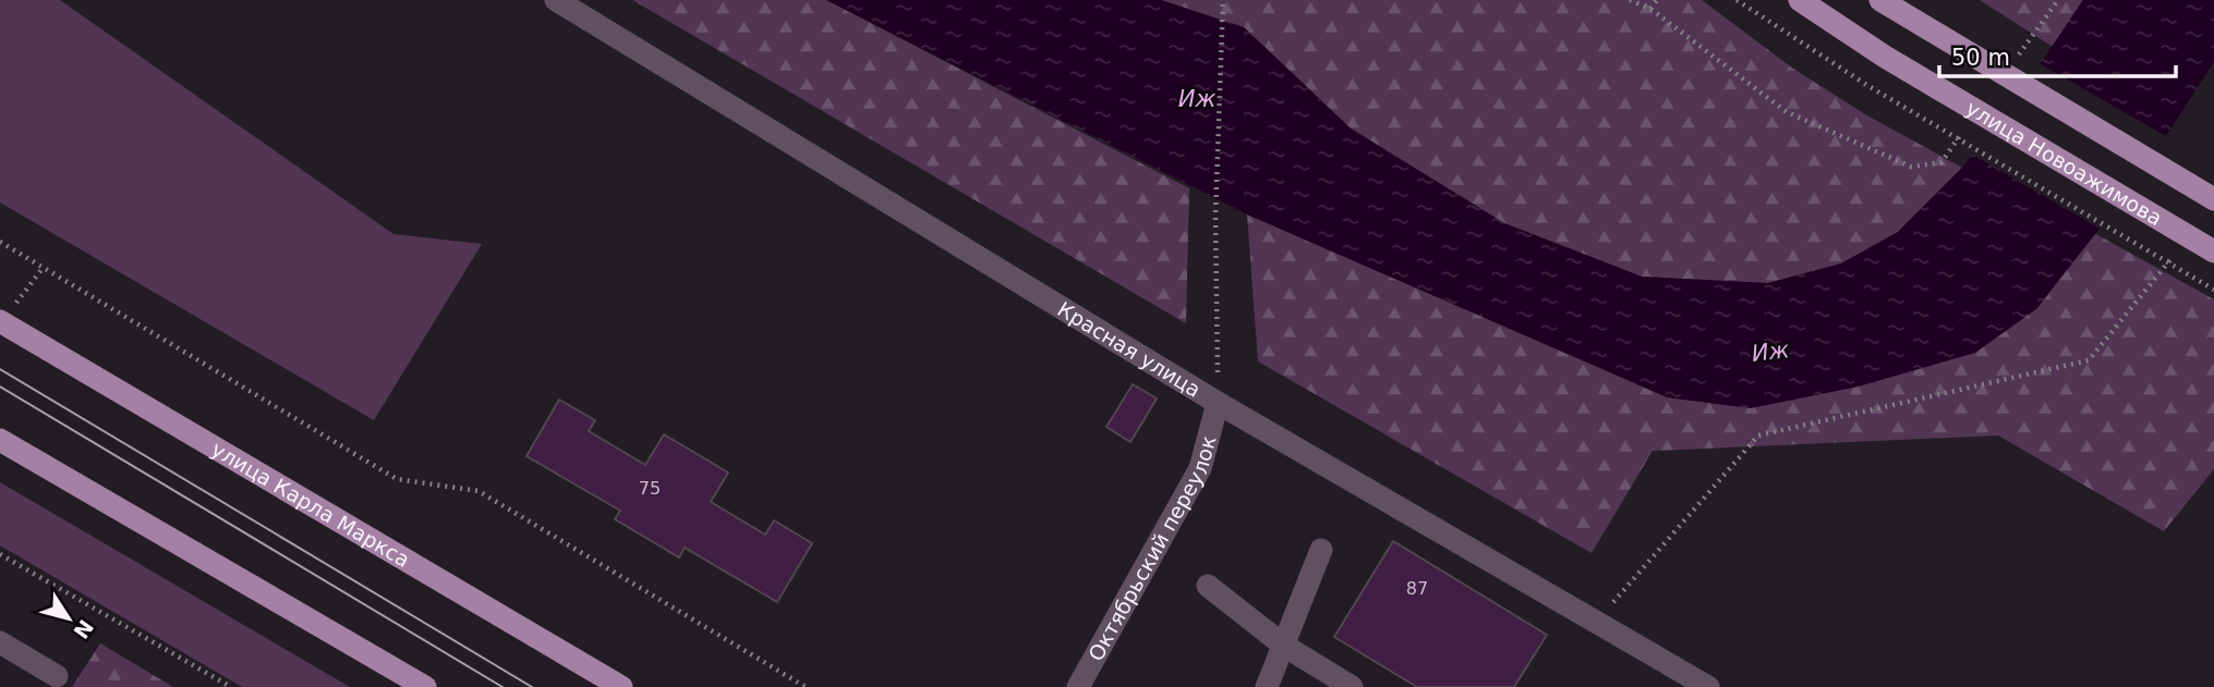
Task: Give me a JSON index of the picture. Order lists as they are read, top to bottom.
{
  "streets": {
    "main road": ["улица Новоажимова", "улица Карла Маркса"],
    "street": ["Красная улица", "Октябрьский переулок"]
  },
  "crossings": [
    ["Красная улица", "Октябрьский переулок"]
  ],
  "water": ["Иж"],
  "house_numbers": ["75", "87"],
  "scale_bar": "50 m",
  "north": "bottom right"
}
